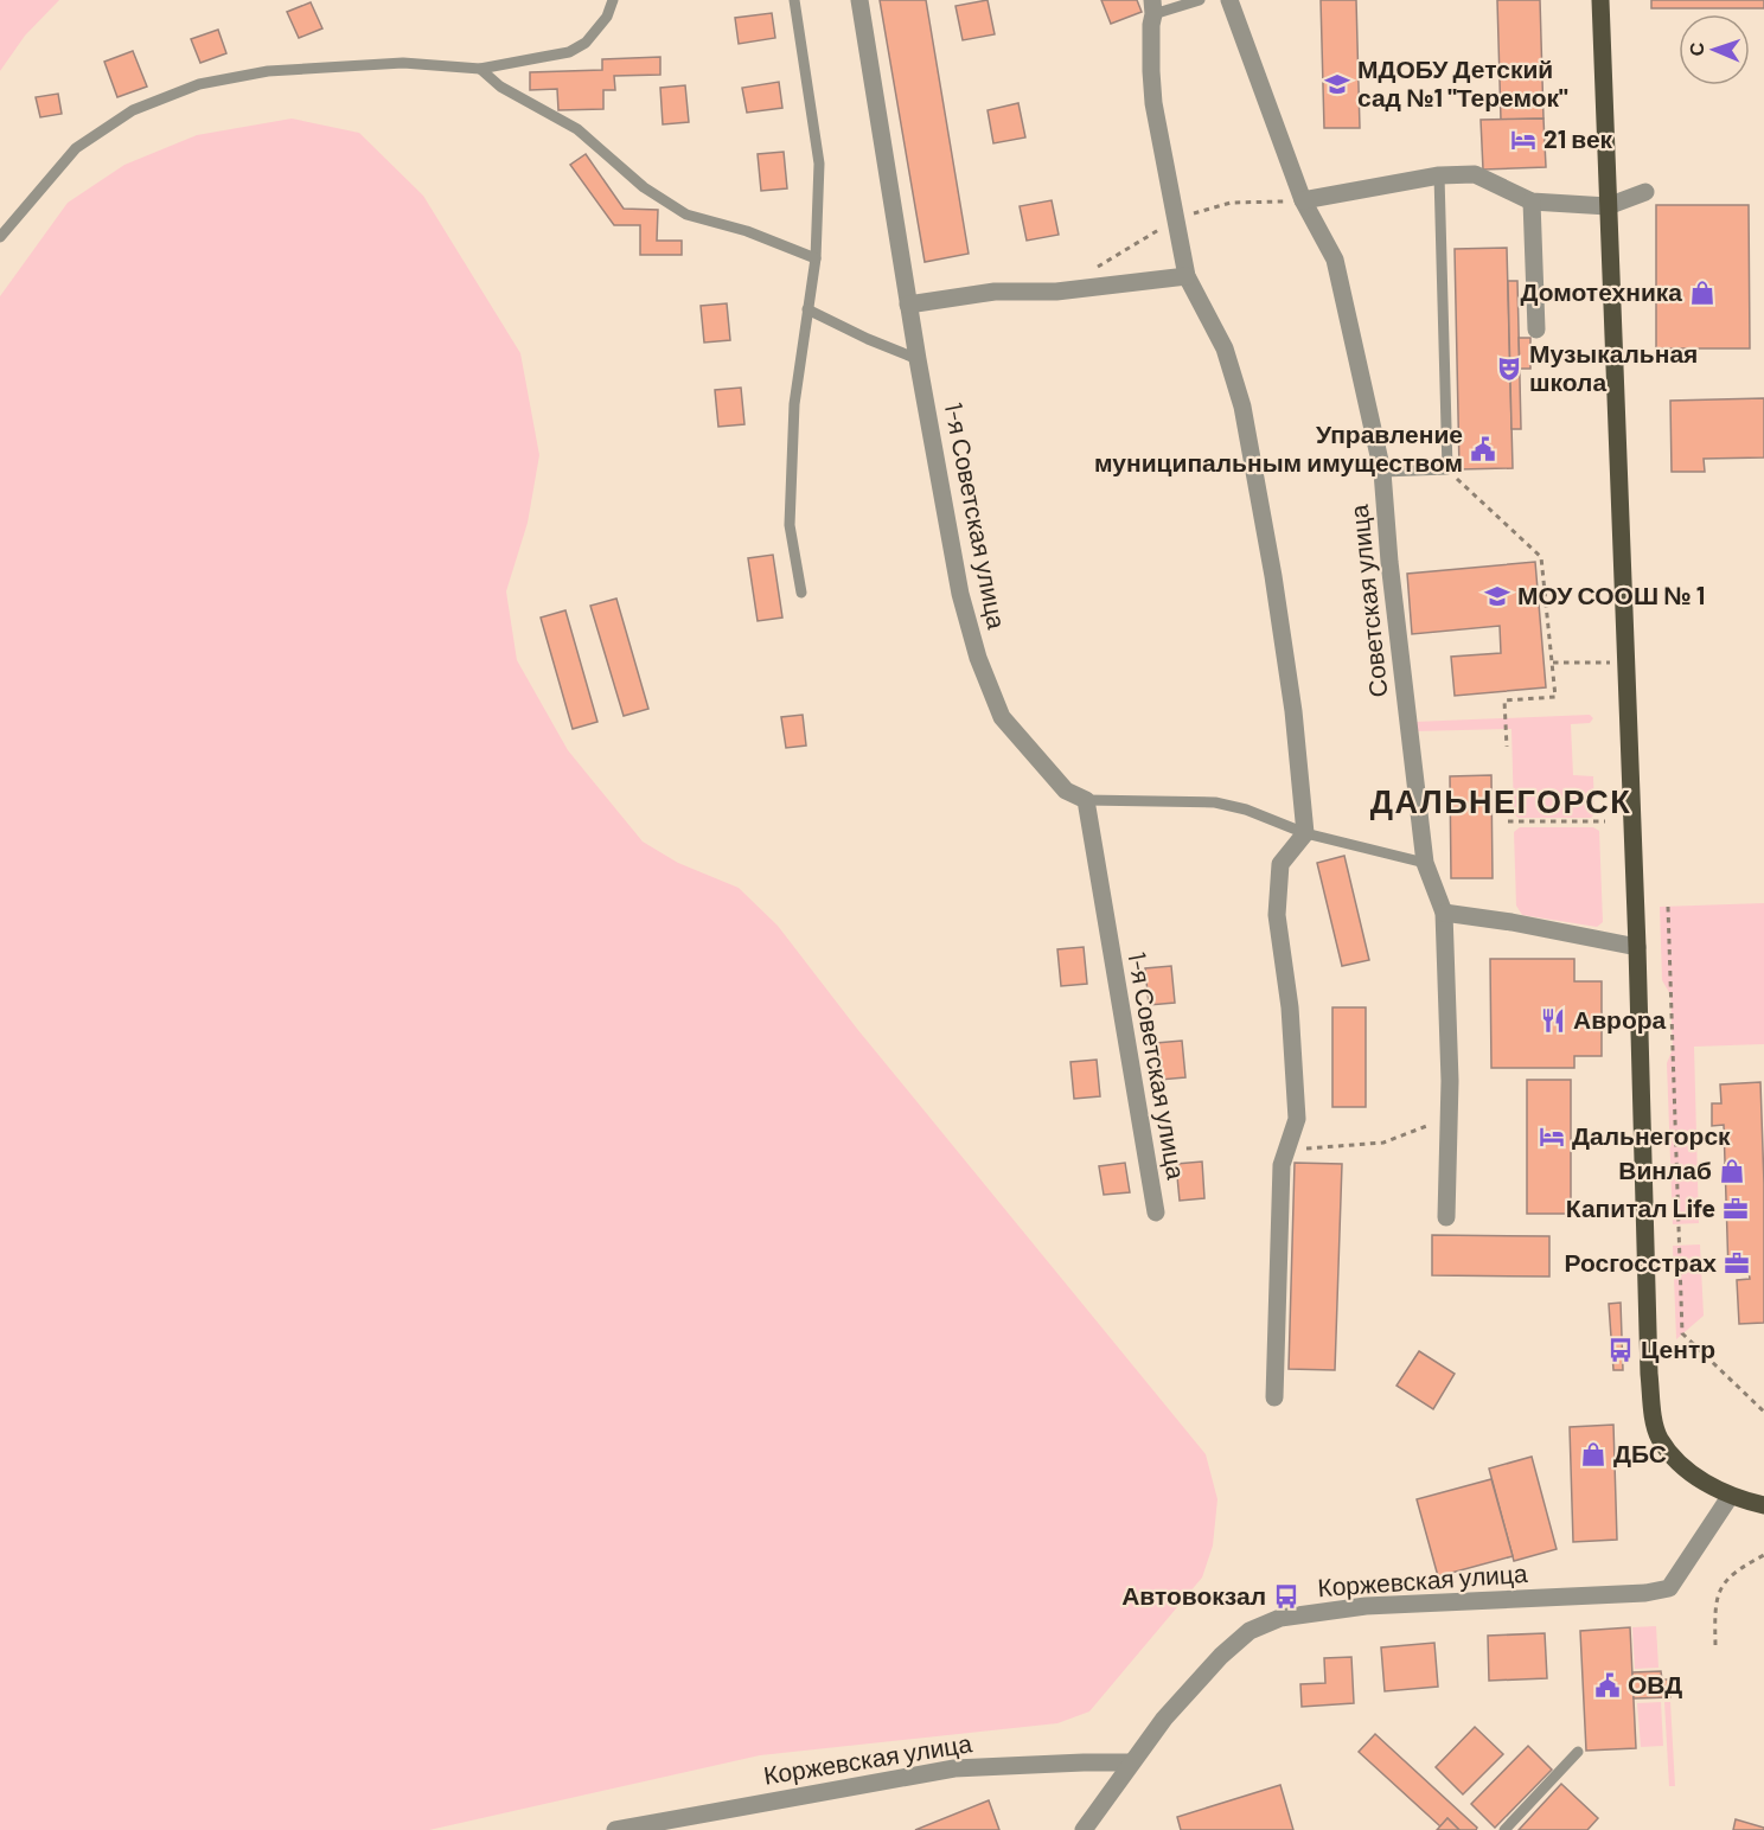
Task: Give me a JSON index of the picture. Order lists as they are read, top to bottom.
{
  "streets": {
    "street": ["1-я Советская улица", "Советская улица", "Коржевская улица"]
  },
  "districts": ["ДАЛЬНЕГОРСК"],
  "places": {
    "school or university": ["МДОБУ Детский сад №1 \"Теремок\"", "МОУ СООШ № 1"],
    "hotel": ["21 век", "Дальнегорск"],
    "shop": ["Домотехника", "Винлаб", "ДБС"],
    "theatre": ["Музыкальная школа"],
    "public building": ["Управление муниципальным имуществом", "ОВД"],
    "restaurant": ["Аврора"],
    "office": ["Капитал Life", "Росгосстрах"],
    "bus stop": ["Центр", "Автовокзал"]
  },
  "north": "left"
}
